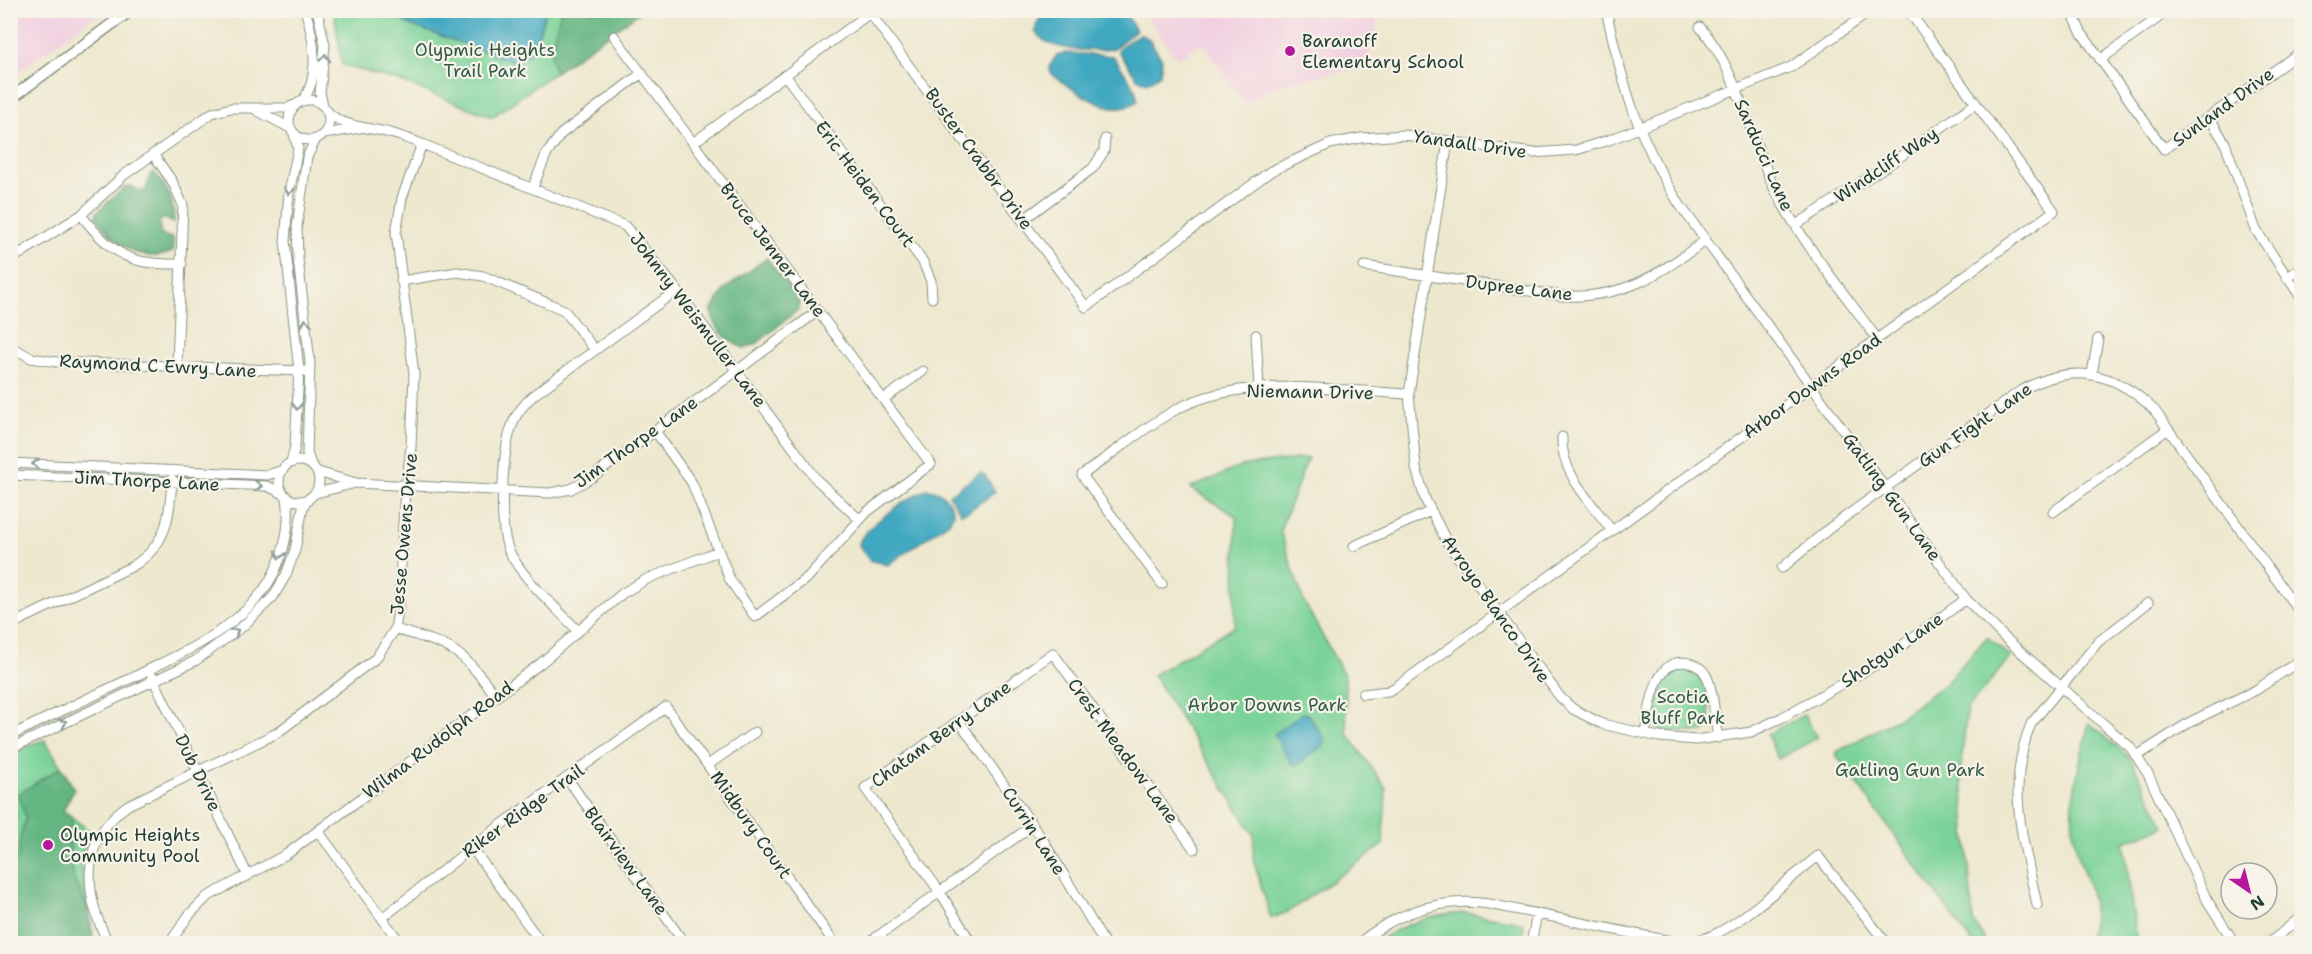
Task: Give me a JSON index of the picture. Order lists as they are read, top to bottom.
{
  "streets": {
    "street": [
      "Sunland Drive",
      "Yandall Drive",
      "Sarducci Lane",
      "Buster Crabbr Drive",
      "Windcliff Way",
      "Eric Heiden Court",
      "Bruce Jenner Lane",
      "Dupree Lane",
      "Johnny Weismuller Lane",
      "Raymond C Ewry Lane",
      "Arbor Downs Road",
      "Niemann Drive",
      "Gun Fight Lane",
      "Jim Thorpe Lane",
      "Gatling Gun Lane",
      "Jesse Owens Drive",
      "Arroyo Blanco Drive",
      "Shotgun Lane",
      "Chatam Berry Lane",
      "Wilma Rudolph Road",
      "Crest Meadow Lane",
      "Dub Drive",
      "Riker Ridge Trail",
      "Midbury Court",
      "Currin Lane",
      "Blairview Lane"
    ]
  },
  "crossings": [
    ["Yandall Drive", "Sarducci Lane"],
    ["Yandall Drive", "Buster Crabbr Drive"],
    ["Yandall Drive", "Gatling Gun Lane"],
    ["Yandall Drive", "Arroyo Blanco Drive"],
    ["Sarducci Lane", "Windcliff Way"],
    ["Sarducci Lane", "Arbor Downs Road"],
    ["Buster Crabbr Drive", "Eric Heiden Court"],
    ["Windcliff Way", "Arbor Downs Road"],
    ["Bruce Jenner Lane", "Johnny Weismuller Lane"],
    ["Bruce Jenner Lane", "Jim Thorpe Lane"],
    ["Dupree Lane", "Gatling Gun Lane"],
    ["Dupree Lane", "Arroyo Blanco Drive"],
    ["Johnny Weismuller Lane", "Jim Thorpe Lane"],
    ["Johnny Weismuller Lane", "Jesse Owens Drive"],
    ["Arbor Downs Road", "Gatling Gun Lane"],
    ["Arbor Downs Road", "Arroyo Blanco Drive"],
    ["Niemann Drive", "Arroyo Blanco Drive"],
    ["Gun Fight Lane", "Gatling Gun Lane"],
    ["Jim Thorpe Lane", "Jesse Owens Drive"],
    ["Gatling Gun Lane", "Shotgun Lane"],
    ["Jesse Owens Drive", "Dub Drive"],
    ["Arroyo Blanco Drive", "Shotgun Lane"],
    ["Chatam Berry Lane", "Crest Meadow Lane"],
    ["Chatam Berry Lane", "Currin Lane"],
    ["Wilma Rudolph Road", "Dub Drive"],
    ["Riker Ridge Trail", "Midbury Court"],
    ["Riker Ridge Trail", "Blairview Lane"]
  ],
  "parks": [
    "Olypmic Heights Trail Park",
    "Scotia Bluff Park",
    "Arbor Downs Park",
    "Gatling Gun Park"
  ],
  "places": ["Baranoff Elementary School", "Olympic Heights Community Pool"],
  "north": "bottom right"
}
